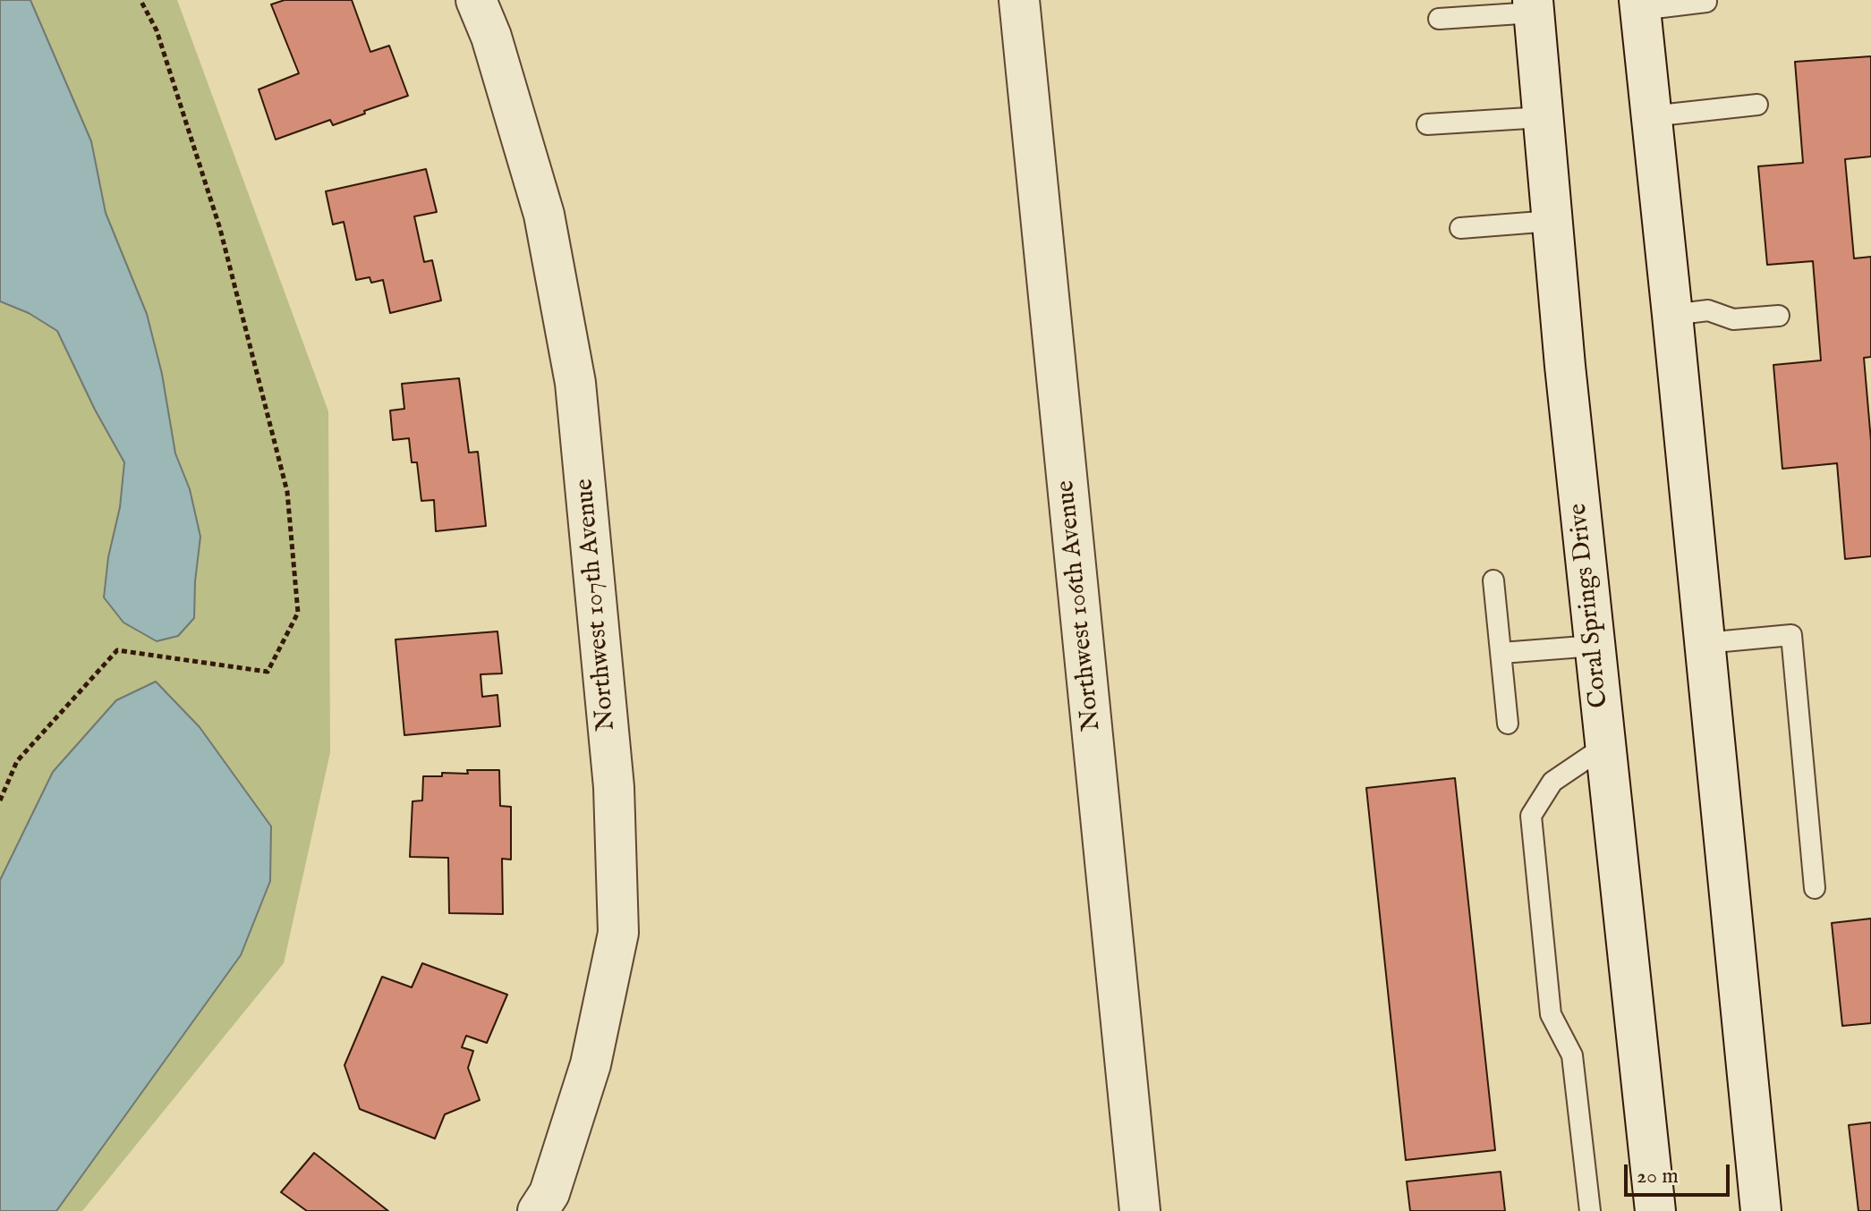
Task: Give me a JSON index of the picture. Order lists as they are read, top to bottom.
{
  "streets": {
    "street": ["Northwest 107th Avenue", "Northwest 106th Avenue", "Coral Springs Drive"]
  },
  "scale_bar": "20 m"
}
